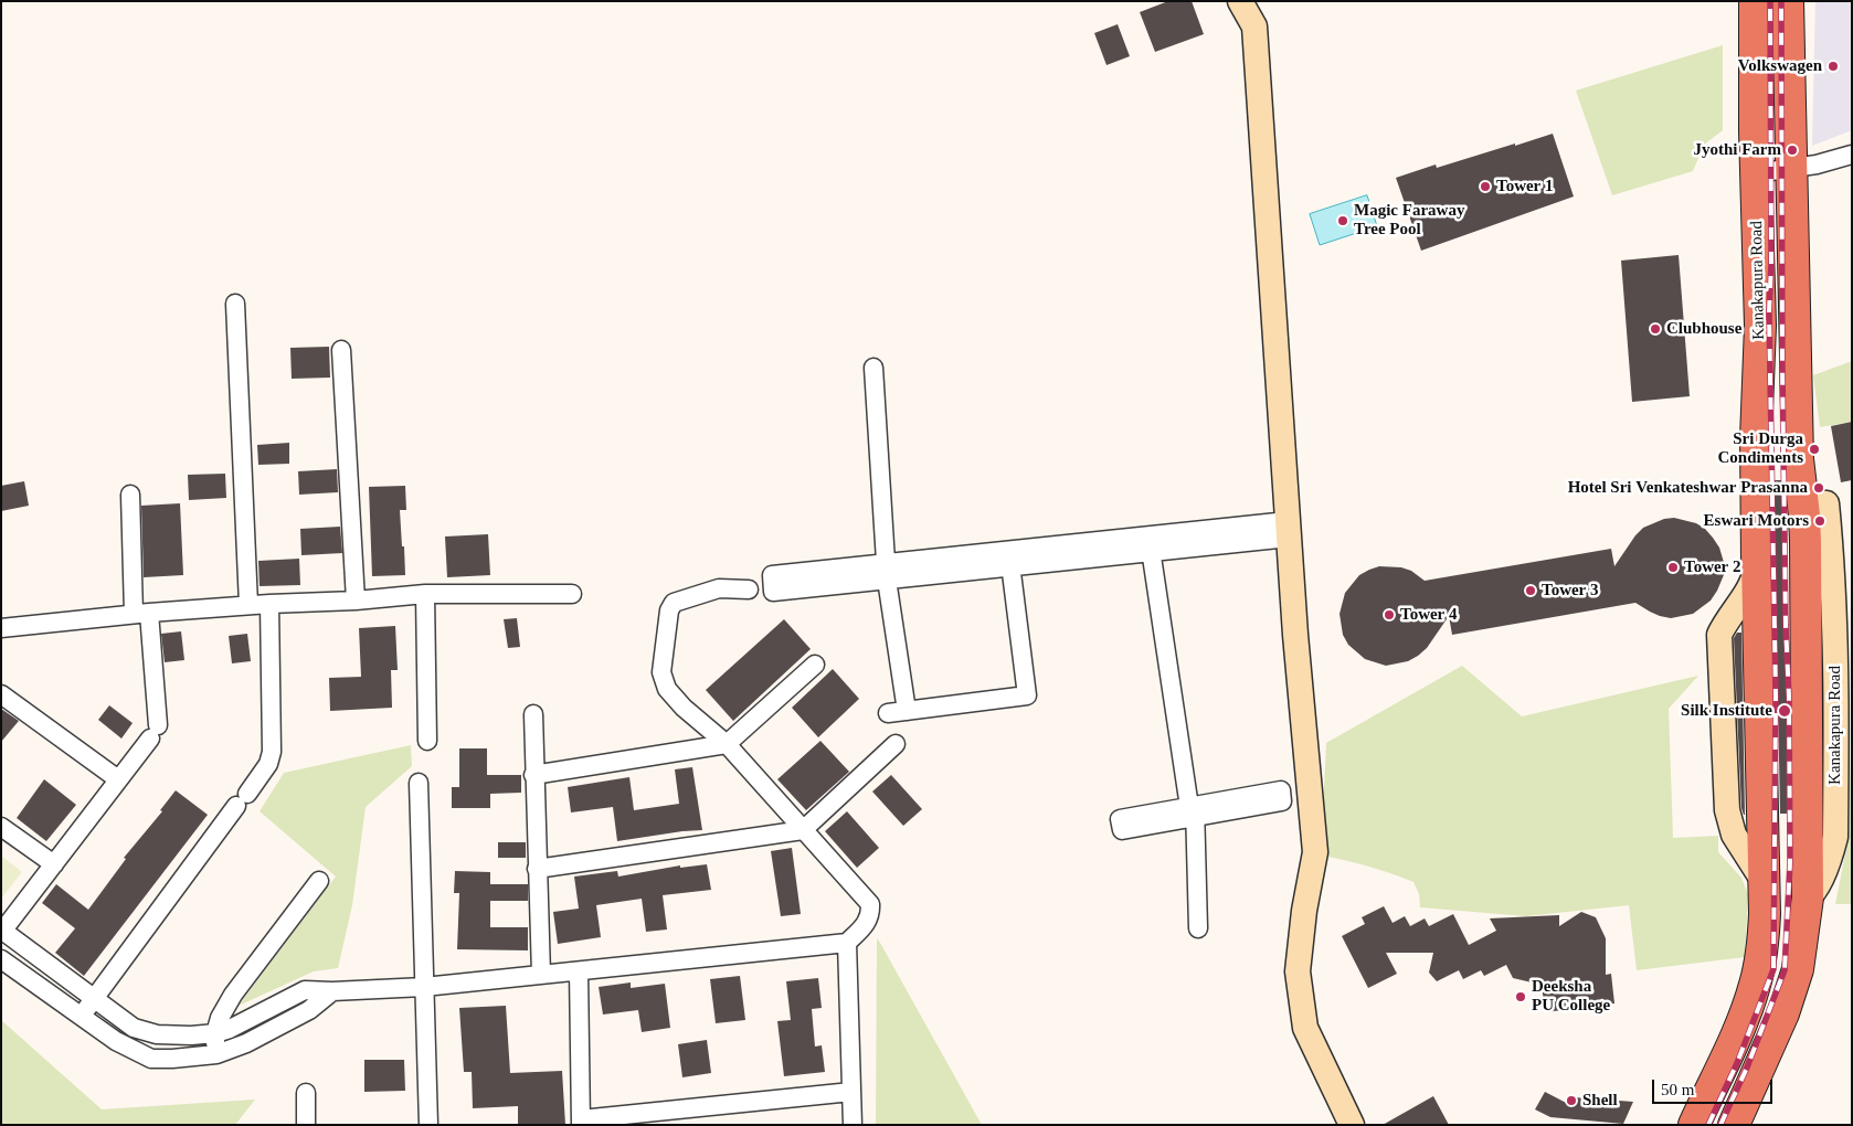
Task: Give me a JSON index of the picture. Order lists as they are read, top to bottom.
{
  "streets": {
    "highway": ["Kanakapura Road"]
  },
  "places": [
    "Volkswagen",
    "Jyothi Farm",
    "Tower 1",
    "Magic Faraway Tree Pool",
    "Clubhouse",
    "Sri Durga Condiments",
    "Hotel Sri Venkateshwar Prasanna",
    "Eswari Motors",
    "Tower 2",
    "Tower 3",
    "Tower 4",
    "Silk Institute",
    "Deeksha PU College",
    "Shell"
  ],
  "scale_bar": "50 m"
}
